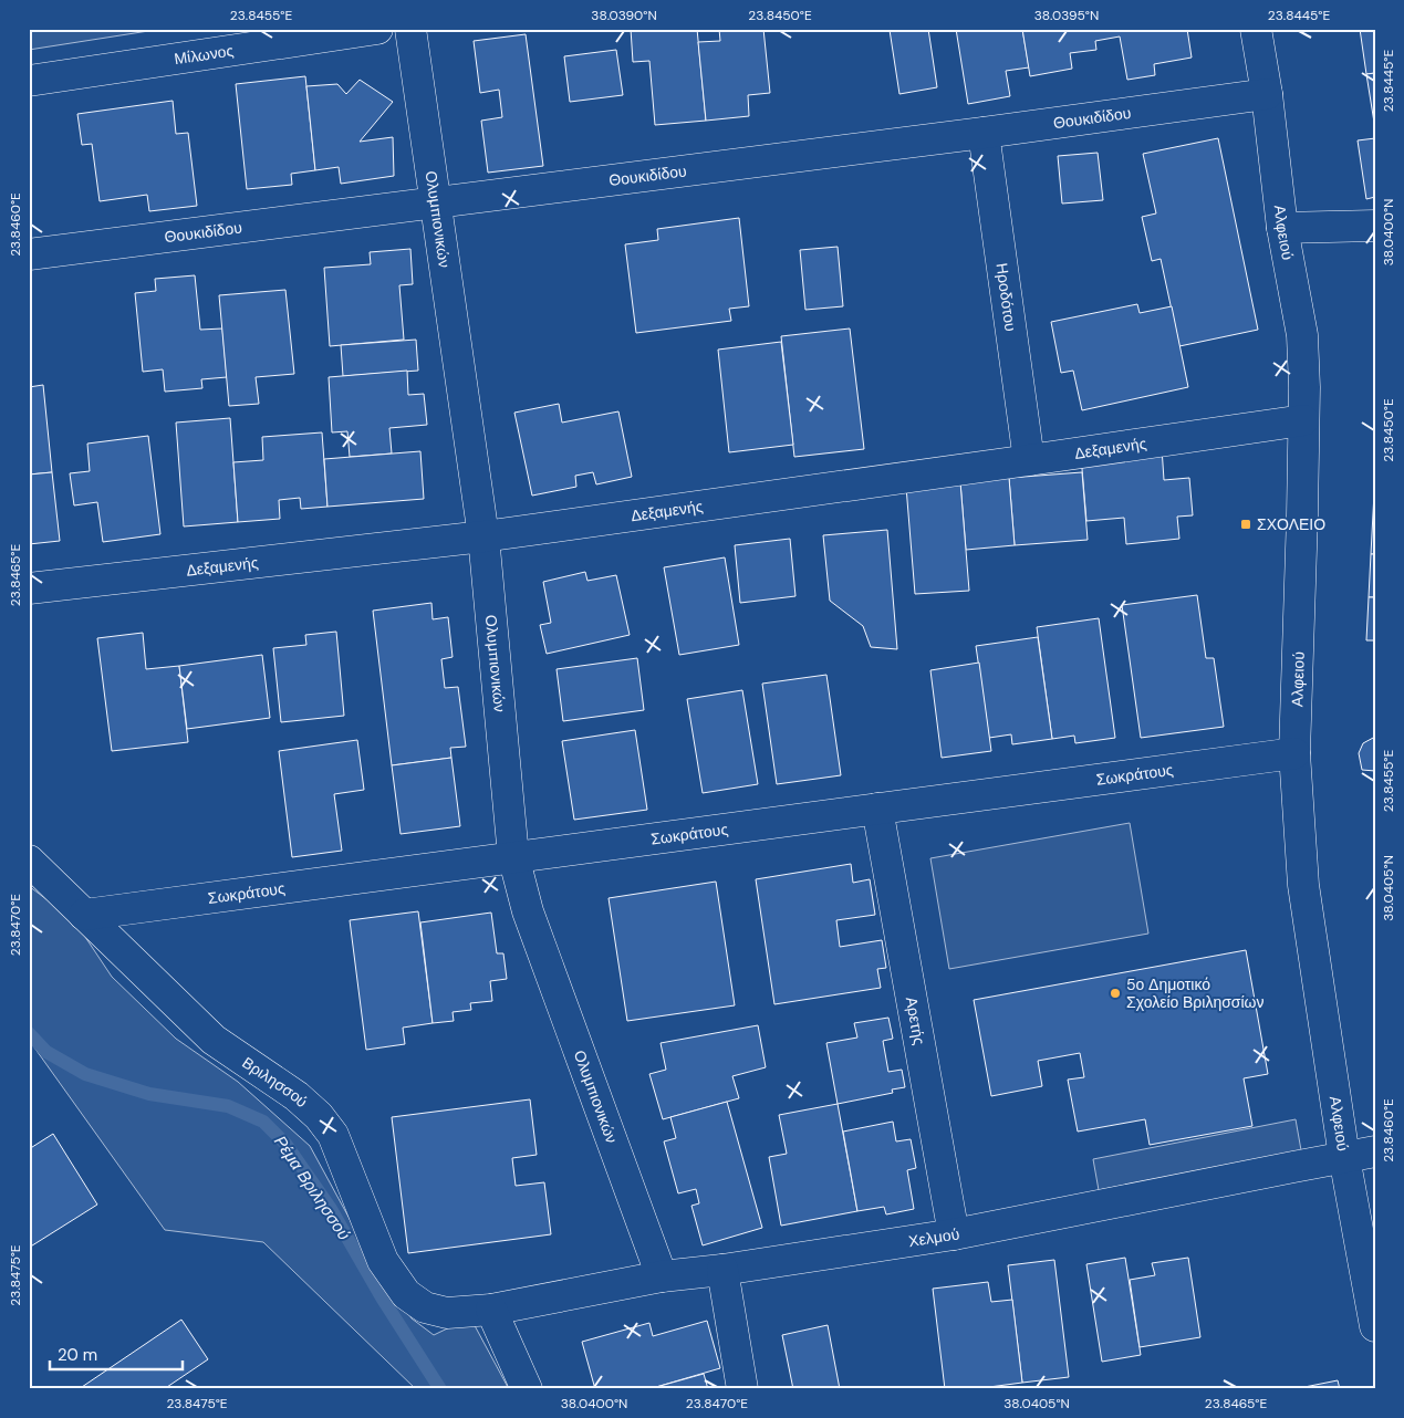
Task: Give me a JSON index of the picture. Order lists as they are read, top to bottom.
{
  "streets": {
    "street": [
      "Μίλωνος",
      "Θουκιδίδου",
      "Ολυμπιονικών",
      "Αλφειού",
      "Ηροδότου",
      "Δεξαμενής",
      "Σωκράτους",
      "Αρετής",
      "Βριλησσού",
      "Χελμού"
    ]
  },
  "crossings": [
    ["Θουκιδίδου", "Ολυμπιονικών"],
    ["Θουκιδίδου", "Αλφειού"],
    ["Θουκιδίδου", "Ηροδότου"],
    ["Ολυμπιονικών", "Δεξαμενής"],
    ["Ολυμπιονικών", "Σωκράτους"],
    ["Ολυμπιονικών", "Χελμού"],
    ["Αλφειού", "Δεξαμενής"],
    ["Αλφειού", "Σωκράτους"],
    ["Αλφειού", "Χελμού"],
    ["Ηροδότου", "Δεξαμενής"],
    ["Σωκράτους", "Αρετής"],
    ["Σωκράτους", "Βριλησσού"],
    ["Αρετής", "Χελμού"],
    ["Βριλησσού", "Χελμού"]
  ],
  "water": ["Ρέμα Βριλησσού"],
  "places": {
    "transit": ["ΣΧΟΛΕΙΟ"],
    "other": ["5ο Δημοτικό Σχολείο Βριλησσίων"]
  },
  "scale_bar": "20 m",
  "coordinates": [
    "23.8455°E",
    "38.0390°N",
    "23.8450°E",
    "38.0395°N",
    "23.8445°E",
    "23.8460°E",
    "38.0400°N",
    "23.8465°E",
    "38.0405°N",
    "23.8470°E",
    "23.8475°E"
  ]
}
